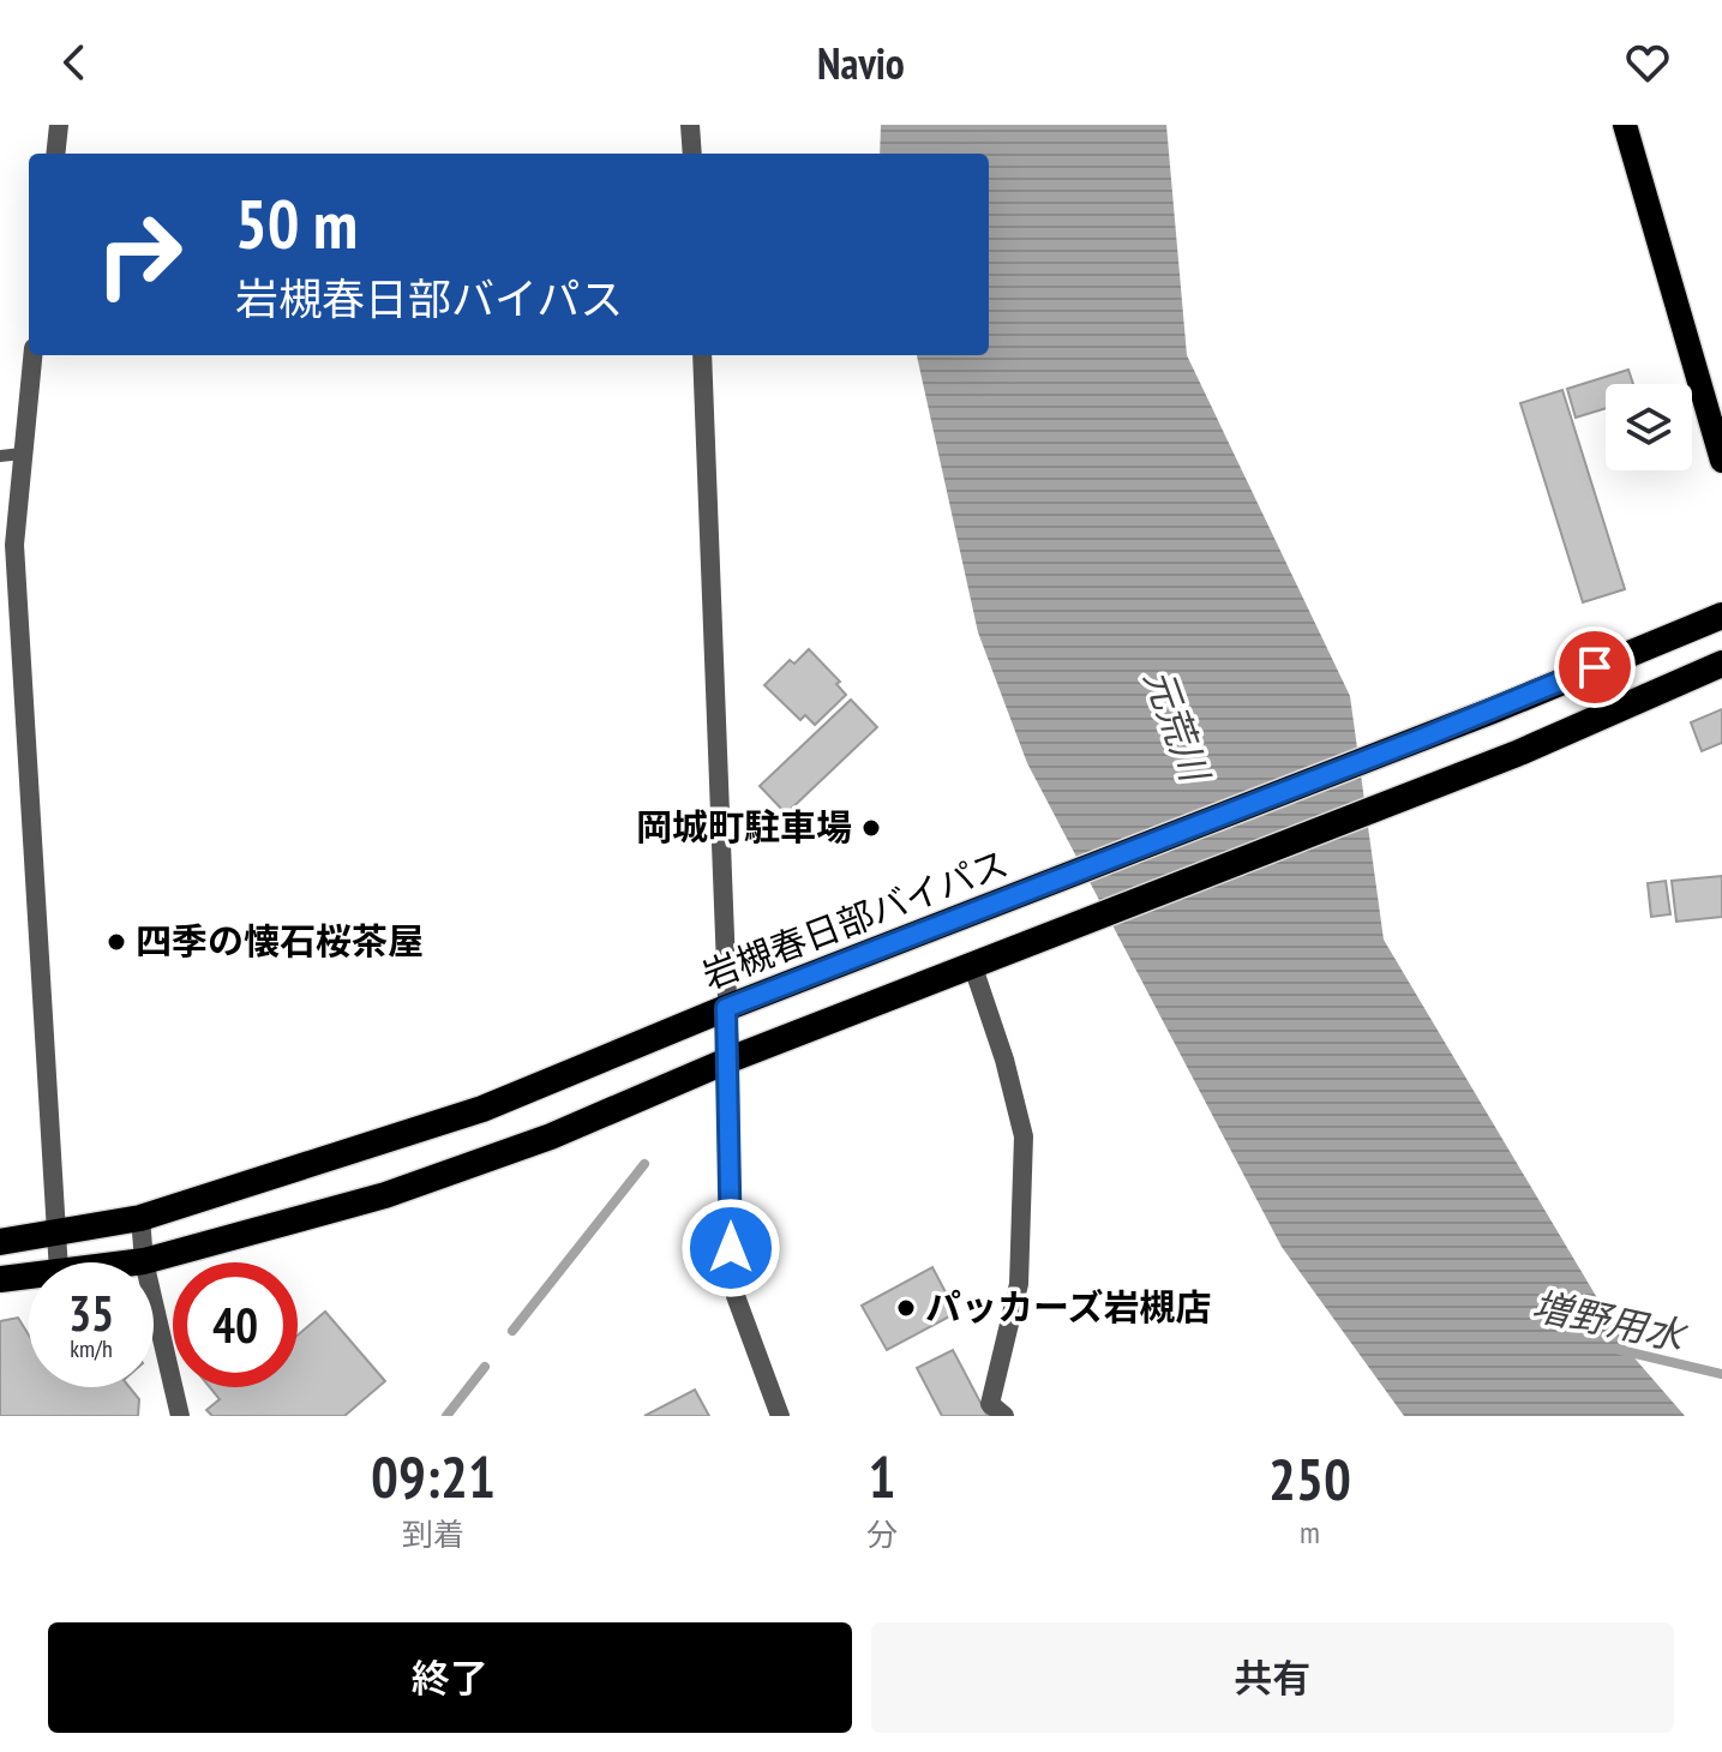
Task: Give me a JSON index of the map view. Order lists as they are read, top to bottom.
{
  "streets": {
    "highway": ["岩槻春日部バイパス"]
  },
  "water": ["元荒川", "増野用水"],
  "places": ["岡城町駐車場", "四季の懐石桜茶屋", "パッカーズ岩槻店"],
  "page": {
    "header": "Navio",
    "turn": ["50 m", "岩槻春日部バイパス"],
    "speed": "35 km/h",
    "limit": "40",
    "eta": [
      "09:21",
      "到着",
      "1",
      "分",
      "250",
      "m"
    ],
    "buttons": ["終了", "共有"]
  }
}
